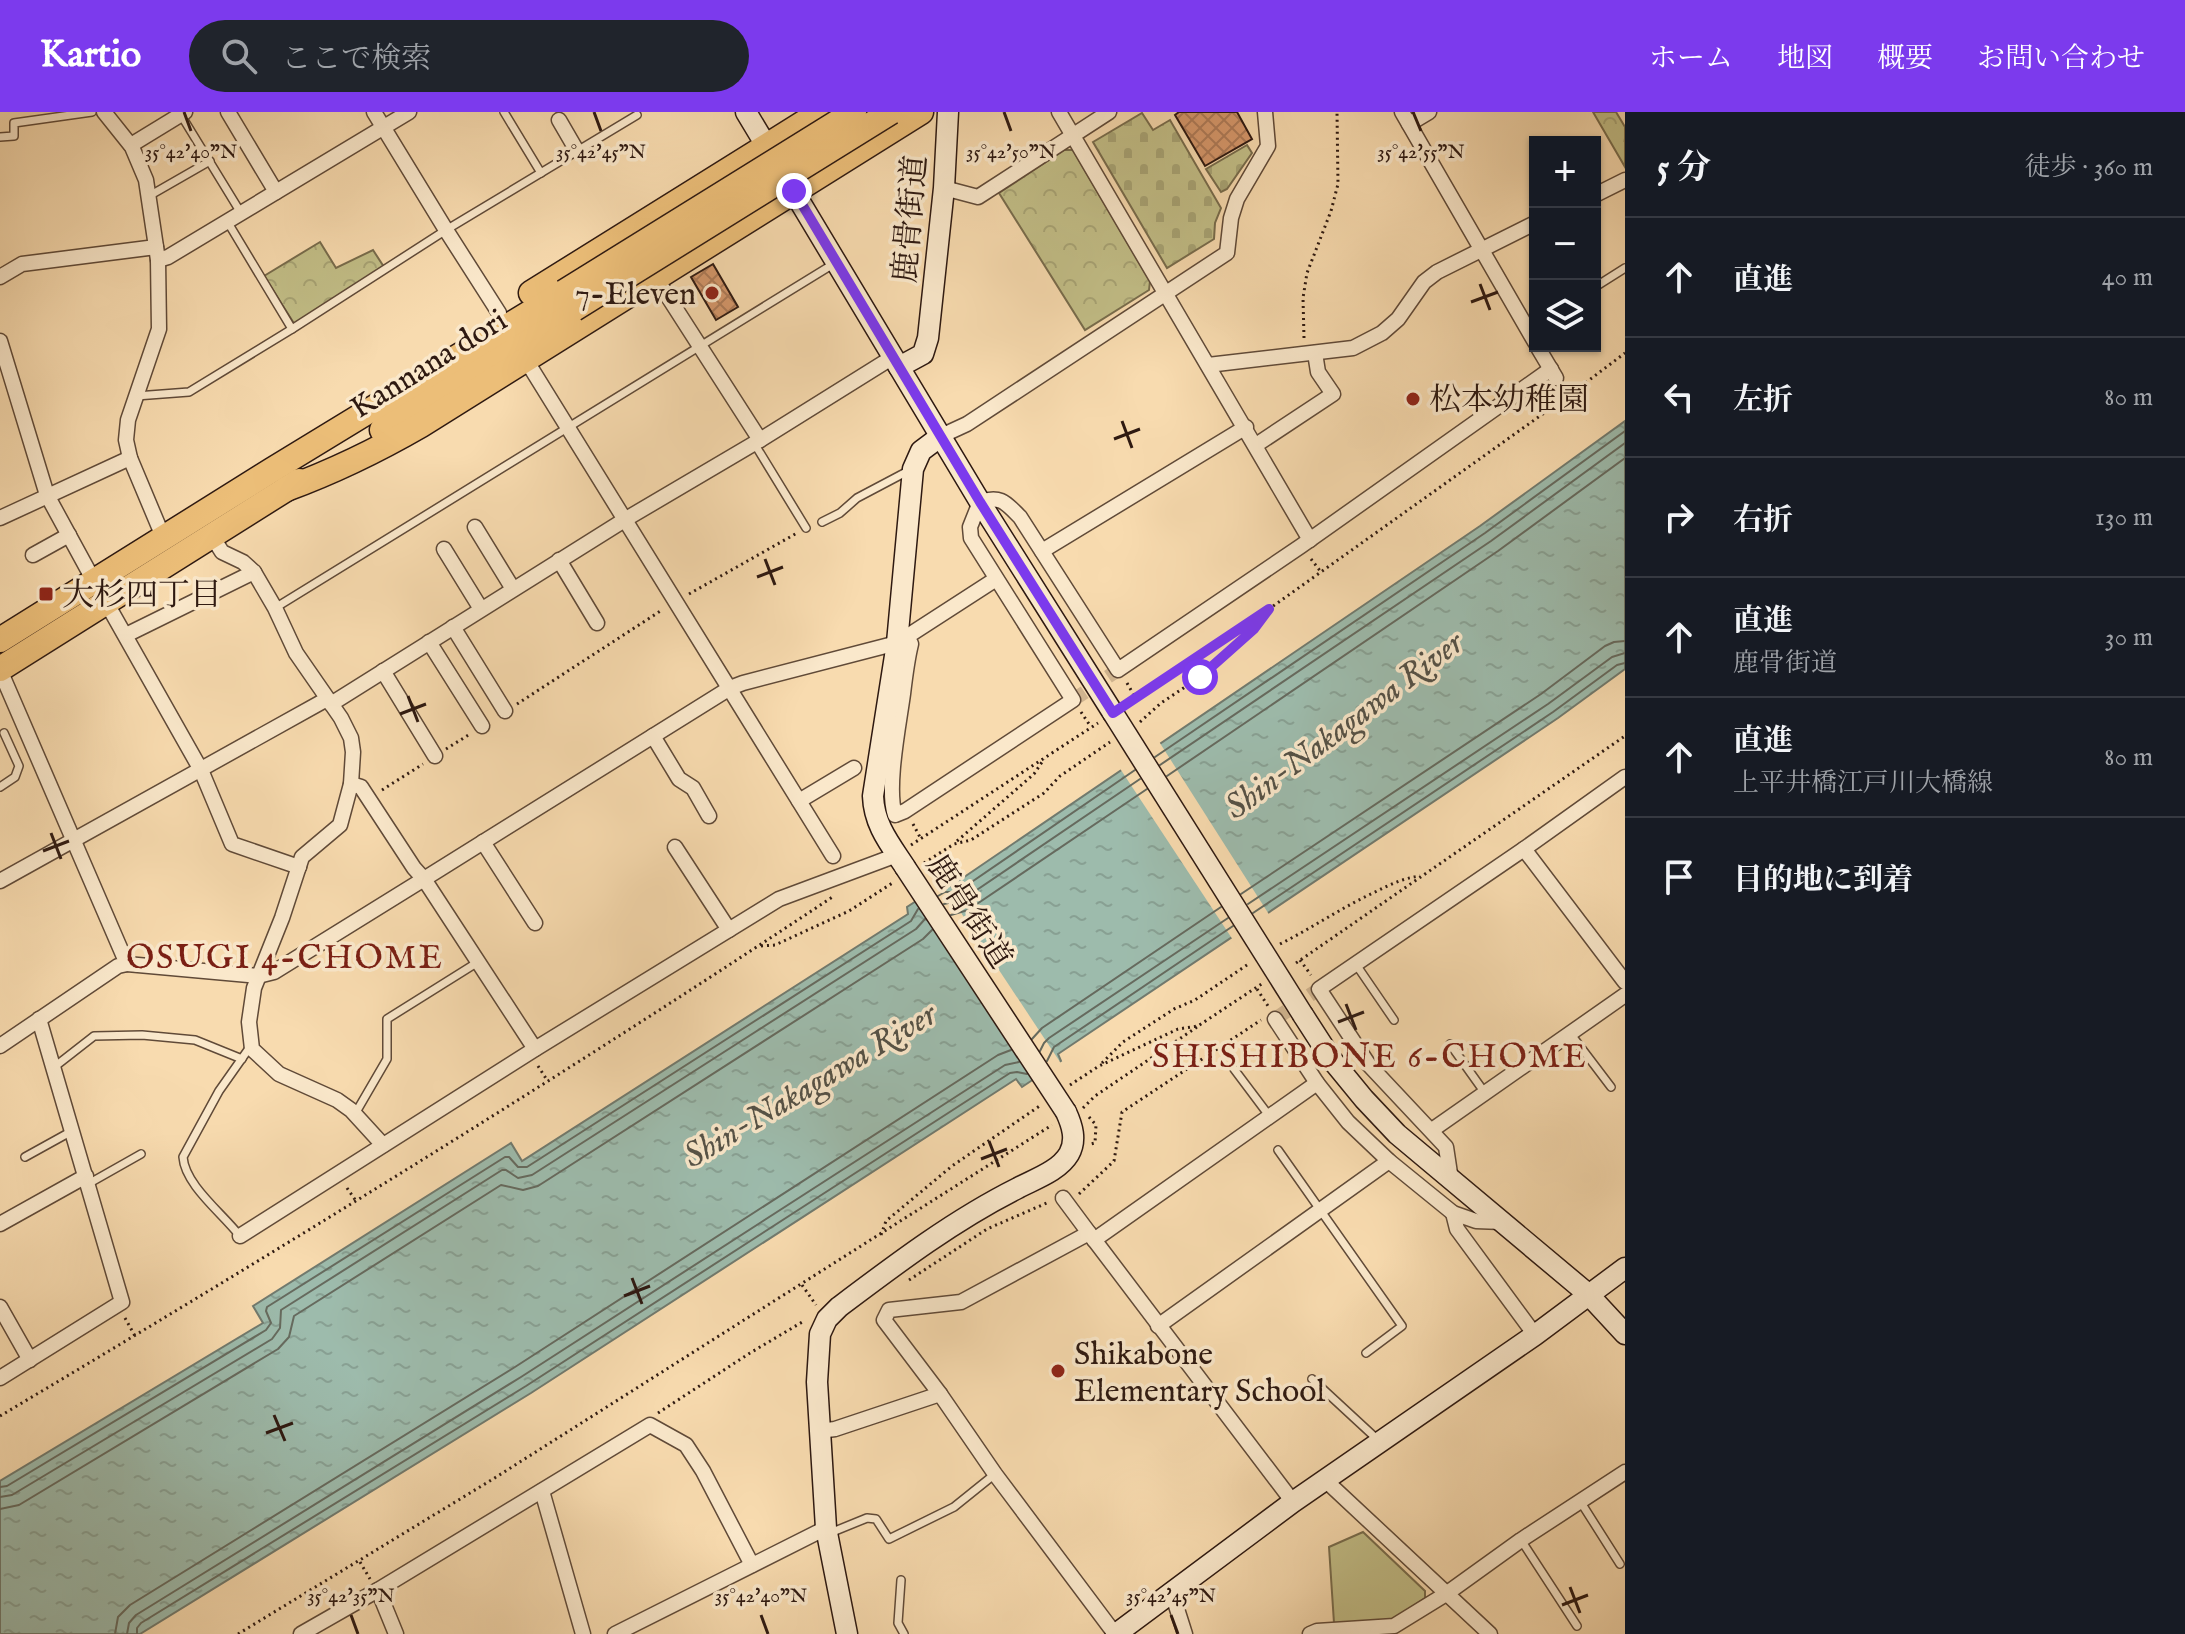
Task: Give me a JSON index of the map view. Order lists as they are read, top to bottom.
{
  "streets": {
    "main road": ["Kannana dori"],
    "street": ["鹿骨街道"]
  },
  "districts": ["OSUGI 4-CHOME", "SHISHIBONE 6-CHOME"],
  "water": ["Shin-Nakagawa River"],
  "places": {
    "other": ["7-Eleven", "松本幼稚園", "Shikabone Elementary School"],
    "transit": ["大杉四丁目"]
  },
  "page": {
    "header": "Kartio",
    "search": "ここで検索",
    "nav": [
      "ホーム",
      "地図",
      "概要",
      "お問い合わせ"
    ],
    "heading": ["5 分", "徒歩 · 360 m"],
    "map_buttons": ["+", "−"],
    "list": [
      ["直進", "40 m"],
      ["左折", "80 m"],
      ["右折", "130 m"],
      ["直進", "鹿骨街道", "30 m"],
      ["直進", "上平井橋江戸川大橋線", "80 m"],
      "目的地に到着"
    ]
  },
  "coordinates": [
    "35°42'40\"N",
    "35°42'45\"N",
    "35°42'50\"N",
    "35°42'55\"N",
    "35°42'35\"N"
  ]
}
